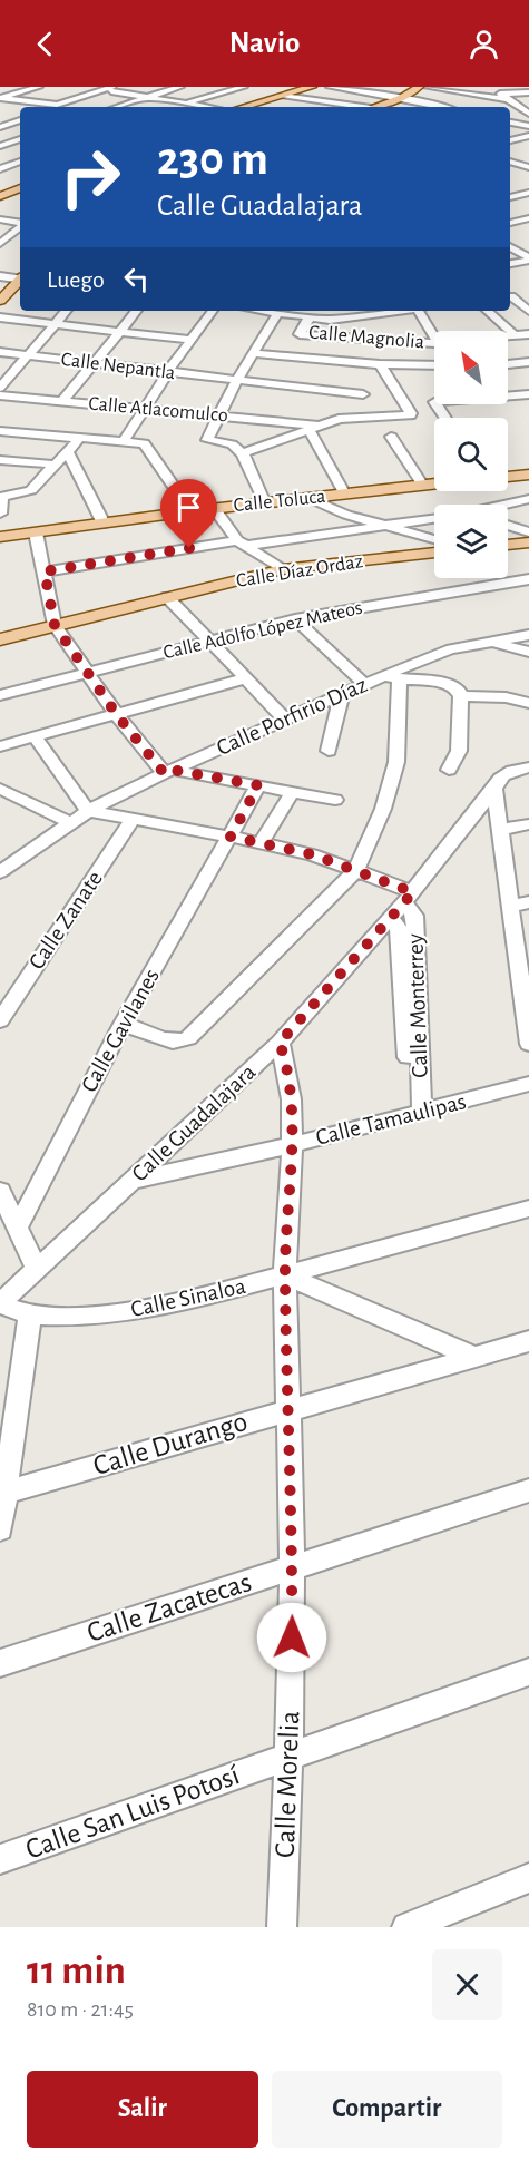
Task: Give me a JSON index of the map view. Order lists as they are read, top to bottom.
{
  "streets": {
    "main road": ["Calle Toluca", "Calle Díaz Ordaz"],
    "street": [
      "Calle Magnolia",
      "Calle Nepantla",
      "Calle Atlacomulco",
      "Calle Adolfo López Mateos",
      "Calle Porfirio Díaz",
      "Calle Zanate",
      "Calle Monterrey",
      "Calle Gavilanes",
      "Calle Tamaulipas",
      "Calle Guadalajara",
      "Calle Sinaloa",
      "Calle Durango",
      "Calle Zacatecas",
      "Calle Morelia",
      "Calle San Luis Potosí"
    ]
  },
  "crossings": [
    ["Calle Monterrey", "Calle Tamaulipas"],
    ["Calle Monterrey", "Calle Guadalajara"],
    ["Calle Tamaulipas", "Calle Guadalajara"],
    ["Calle Tamaulipas", "Calle Morelia"],
    ["Calle Guadalajara", "Calle Sinaloa"],
    ["Calle Guadalajara", "Calle Morelia"],
    ["Calle Sinaloa", "Calle Morelia"],
    ["Calle Durango", "Calle Morelia"],
    ["Calle Zacatecas", "Calle Morelia"],
    ["Calle Morelia", "Calle San Luis Potosí"]
  ],
  "north": "top left",
  "page": {
    "header": "Navio",
    "turn": ["230 m", "Calle Guadalajara"],
    "then": "Luego",
    "heading": ["11 min", "810 m · 21:45"],
    "buttons": ["Salir", "Compartir"]
  }
}
